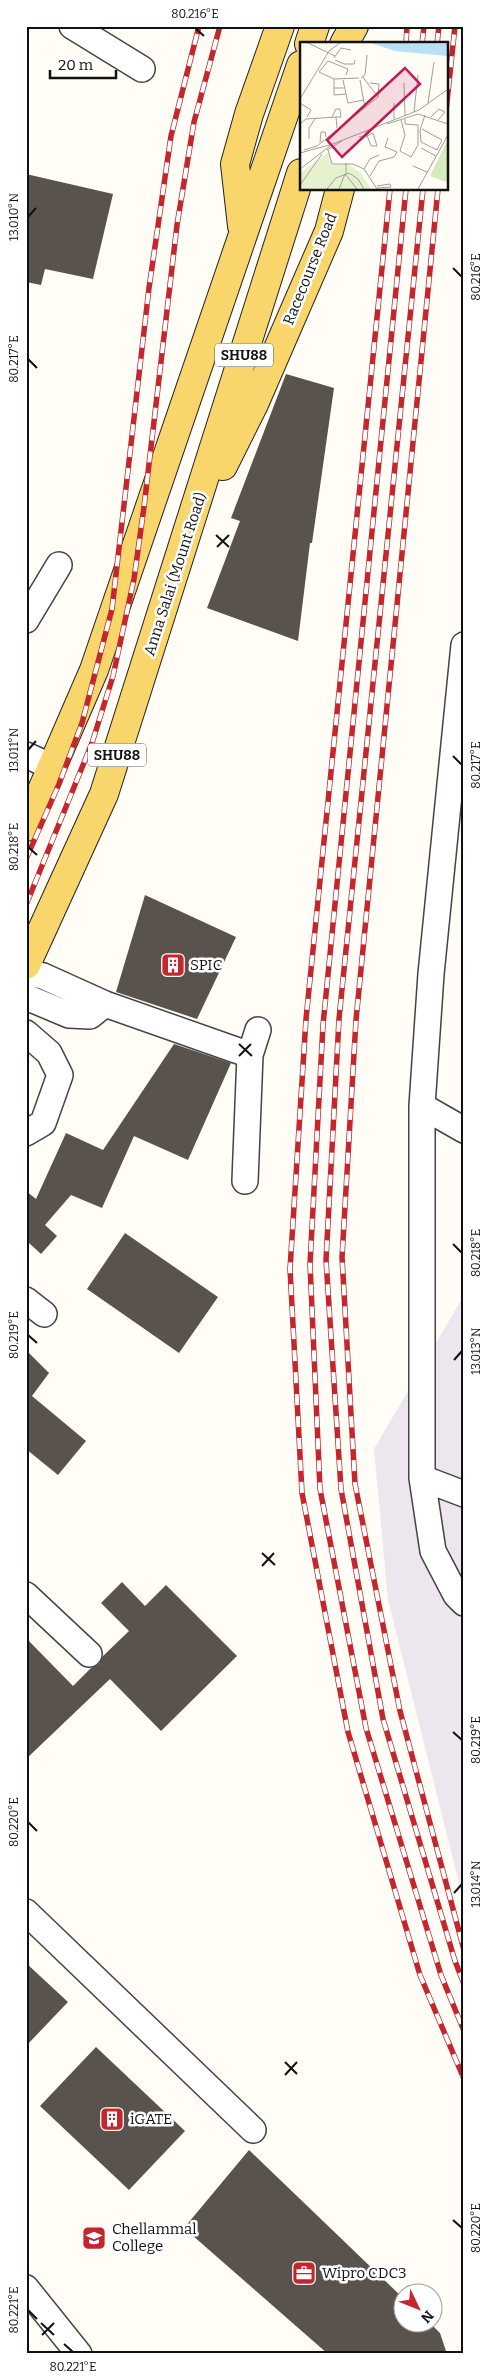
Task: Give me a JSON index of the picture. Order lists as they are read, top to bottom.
{
  "streets": {
    "main road": ["Racecourse Road", "SHU88", "Anna Salai (Mount Road)"]
  },
  "crossings": [
    ["Racecourse Road", "Anna Salai (Mount Road)"]
  ],
  "places": {
    "building": ["SPIC", "iGATE"],
    "school or university": ["Chellammal College"],
    "office": ["Wipro CDC3"]
  },
  "scale_bar": "20 m",
  "north": "bottom right",
  "coordinates": [
    "80.216°E",
    "13.010°N",
    "80.217°E",
    "13.011°N",
    "80.218°E",
    "80.219°E",
    "13.013°N",
    "80.220°E",
    "13.014°N",
    "80.221°E"
  ]
}
